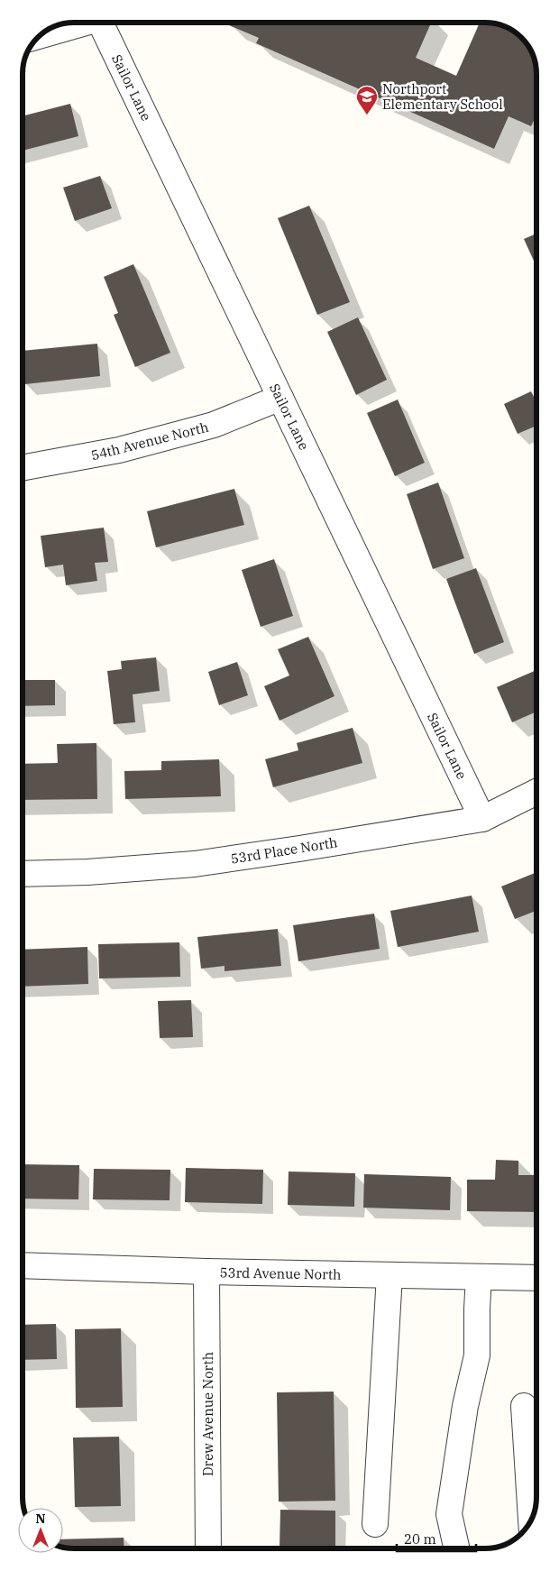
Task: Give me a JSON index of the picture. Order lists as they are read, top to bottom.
{
  "streets": {
    "street": [
      "Sailor Lane",
      "54th Avenue North",
      "53rd Place North",
      "53rd Avenue North",
      "Drew Avenue North"
    ]
  },
  "crossings": [
    ["Sailor Lane", "54th Avenue North"],
    ["Sailor Lane", "53rd Place North"],
    ["53rd Avenue North", "Drew Avenue North"]
  ],
  "places": {
    "school or university": ["Northport Elementary School"]
  },
  "scale_bar": "20 m",
  "north": "top"
}
